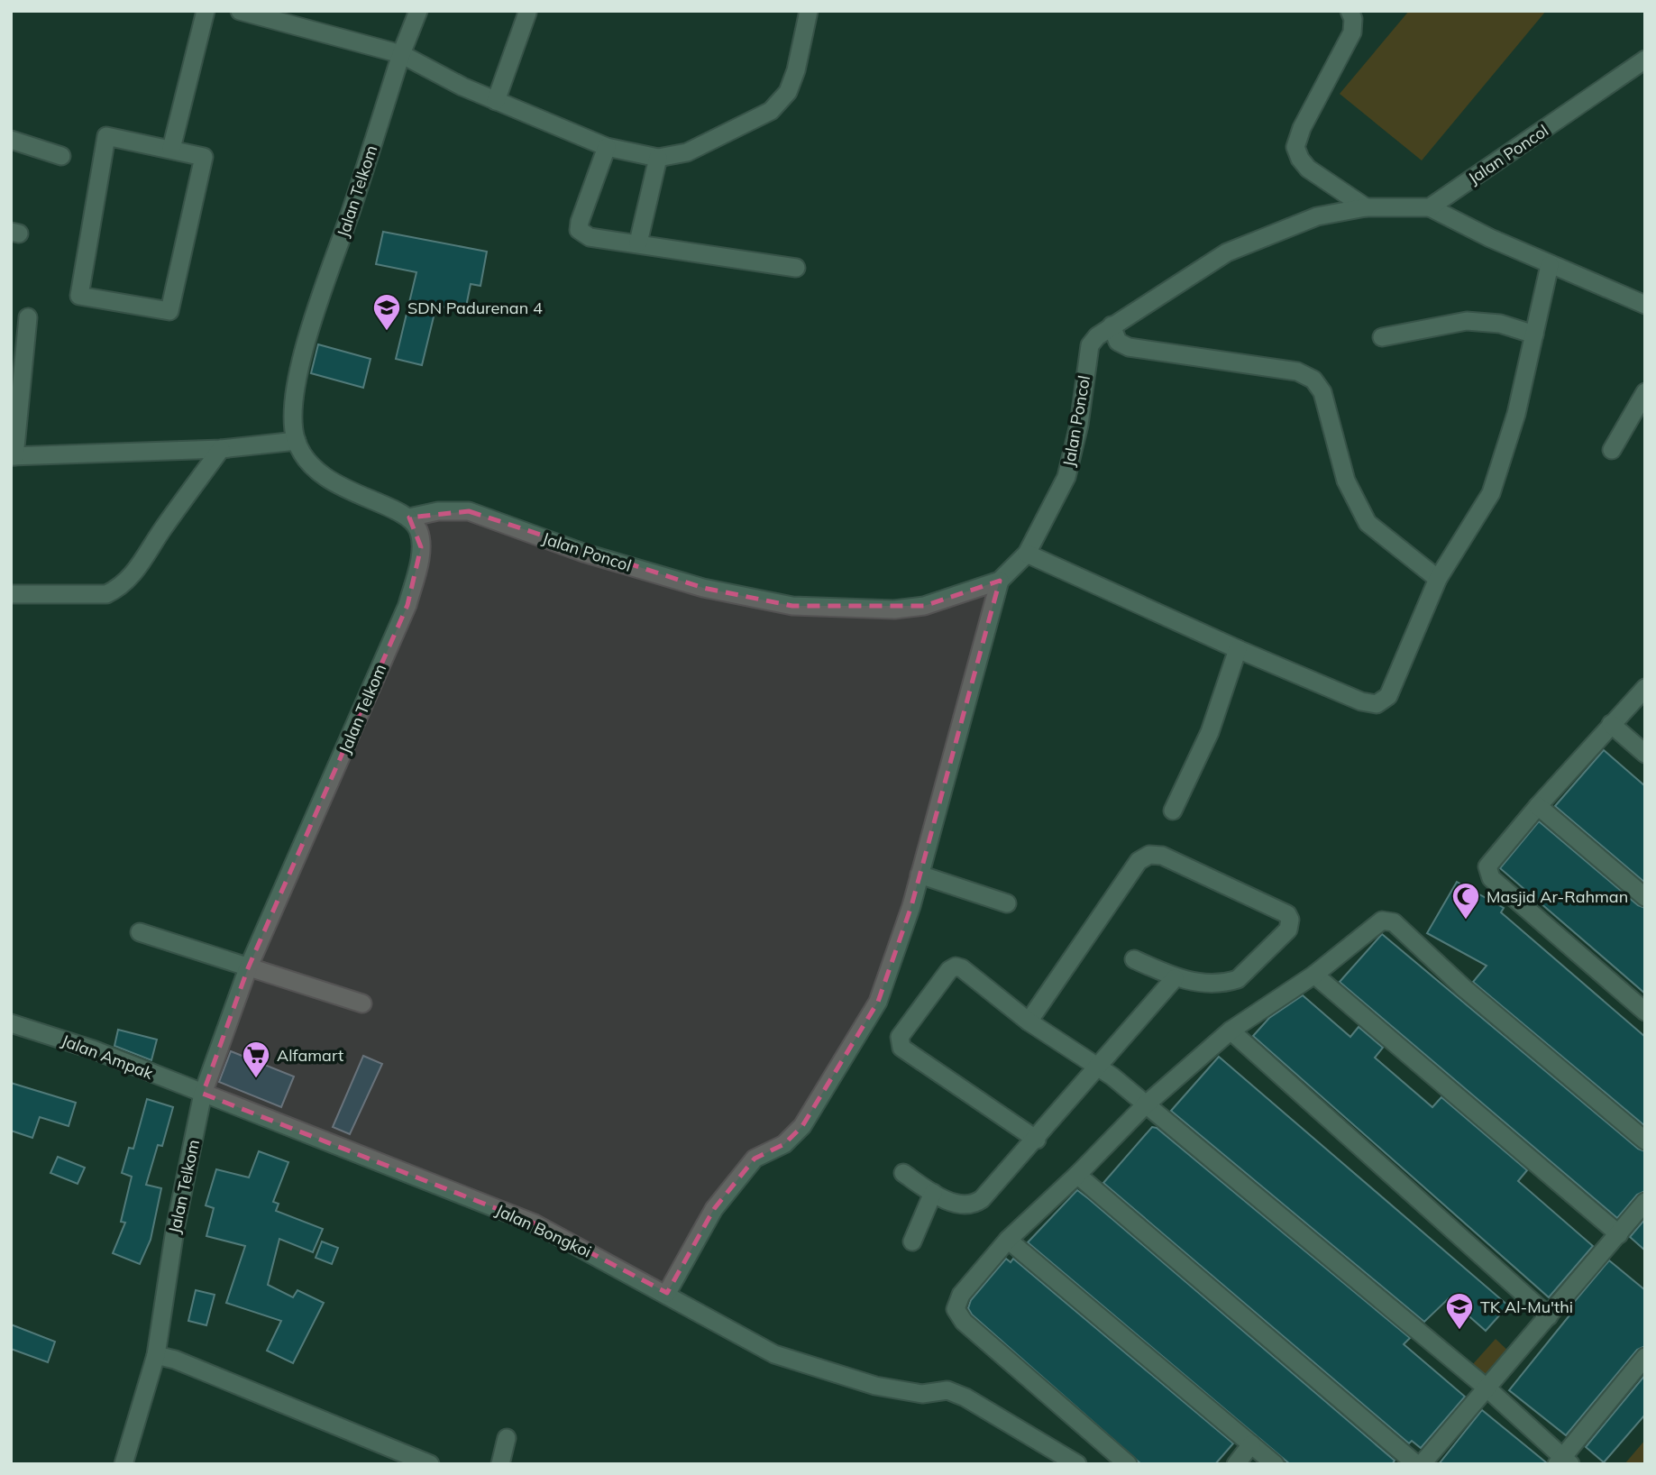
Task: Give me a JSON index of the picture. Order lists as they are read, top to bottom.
{
  "streets": {
    "street": [
      "Jalan Poncol",
      "Jalan Telkom",
      "Jalan Ampak",
      "Jalan Bongkoi"
    ]
  },
  "crossings": [
    ["Jalan Poncol", "Jalan Telkom"],
    ["Jalan Telkom", "Jalan Ampak"],
    ["Jalan Telkom", "Jalan Bongkoi"],
    ["Jalan Ampak", "Jalan Bongkoi"]
  ],
  "places": {
    "school or university": ["SDN Padurenan 4", "TK Al-Mu'thi"],
    "mosque": ["Masjid Ar-Rahman"],
    "supermarket": ["Alfamart"]
  }
}
